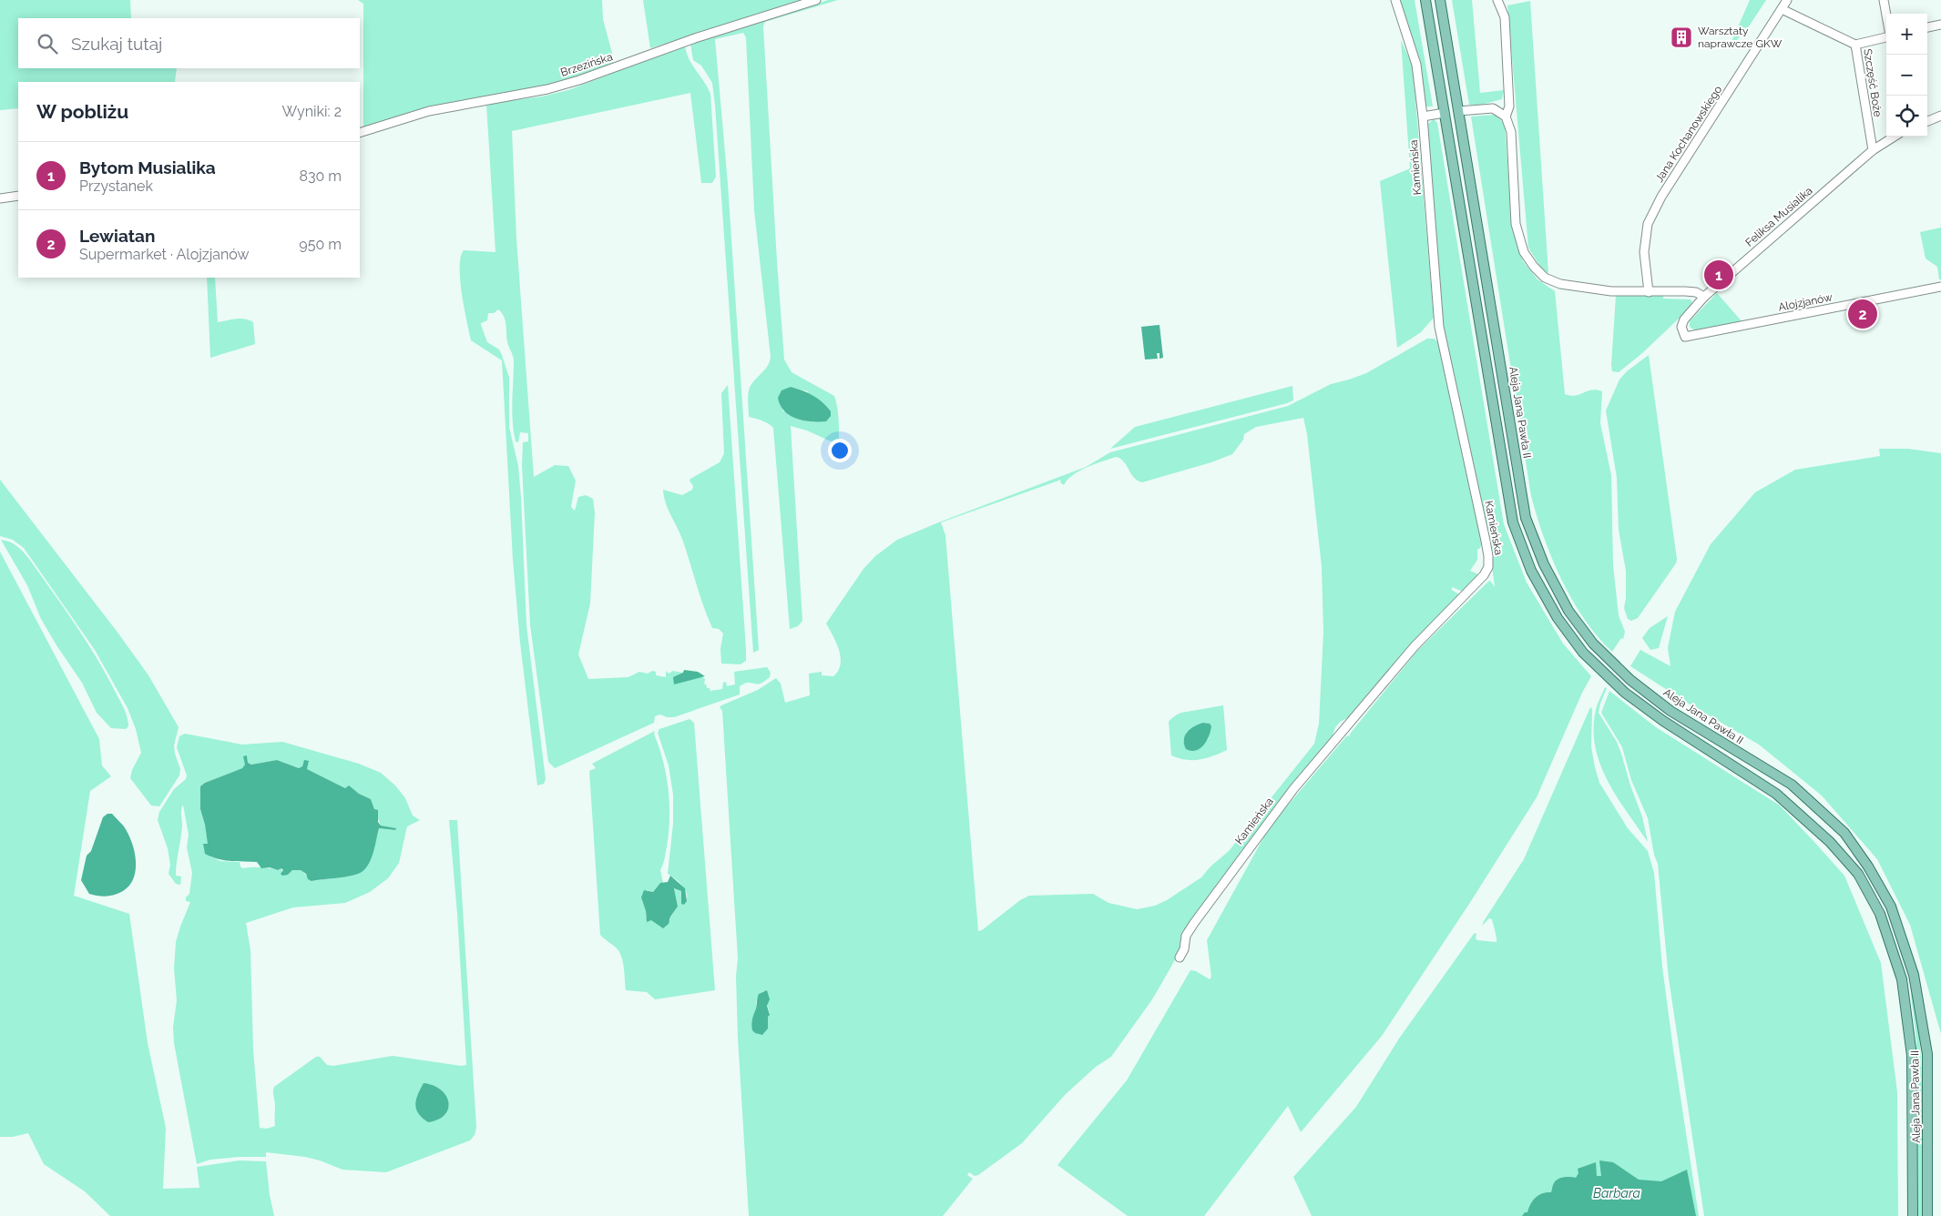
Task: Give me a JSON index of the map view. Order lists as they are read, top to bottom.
{
  "streets": {
    "main road": ["Aleja Jana Pawła II"],
    "street": [
      "Brzezińska",
      "Szczęść Boże",
      "Jana Kochanowskiego",
      "Kamieńska",
      "Feliksa Musialika",
      "Alojzjanów"
    ]
  },
  "crossings": [
    ["Szczęść Boże", "Feliksa Musialika"],
    ["Feliksa Musialika", "Alojzjanów"]
  ],
  "water": ["Barbara"],
  "places": {
    "building": ["Warsztaty naprawcze GKW"]
  },
  "page": {
    "map_buttons": ["+", "−"],
    "search": "Szukaj tutaj",
    "heading": ["W pobliżu", "Wyniki: 2"],
    "list": [
      {
        "mark": "1",
        "name": "Bytom Musialika",
        "note": "Przystanek",
        "value": "830 m"
      },
      {
        "mark": "2",
        "name": "Lewiatan",
        "note": "Supermarket · Alojzjanów",
        "value": "950 m"
      }
    ],
    "pins": ["1", "2"]
  }
}
